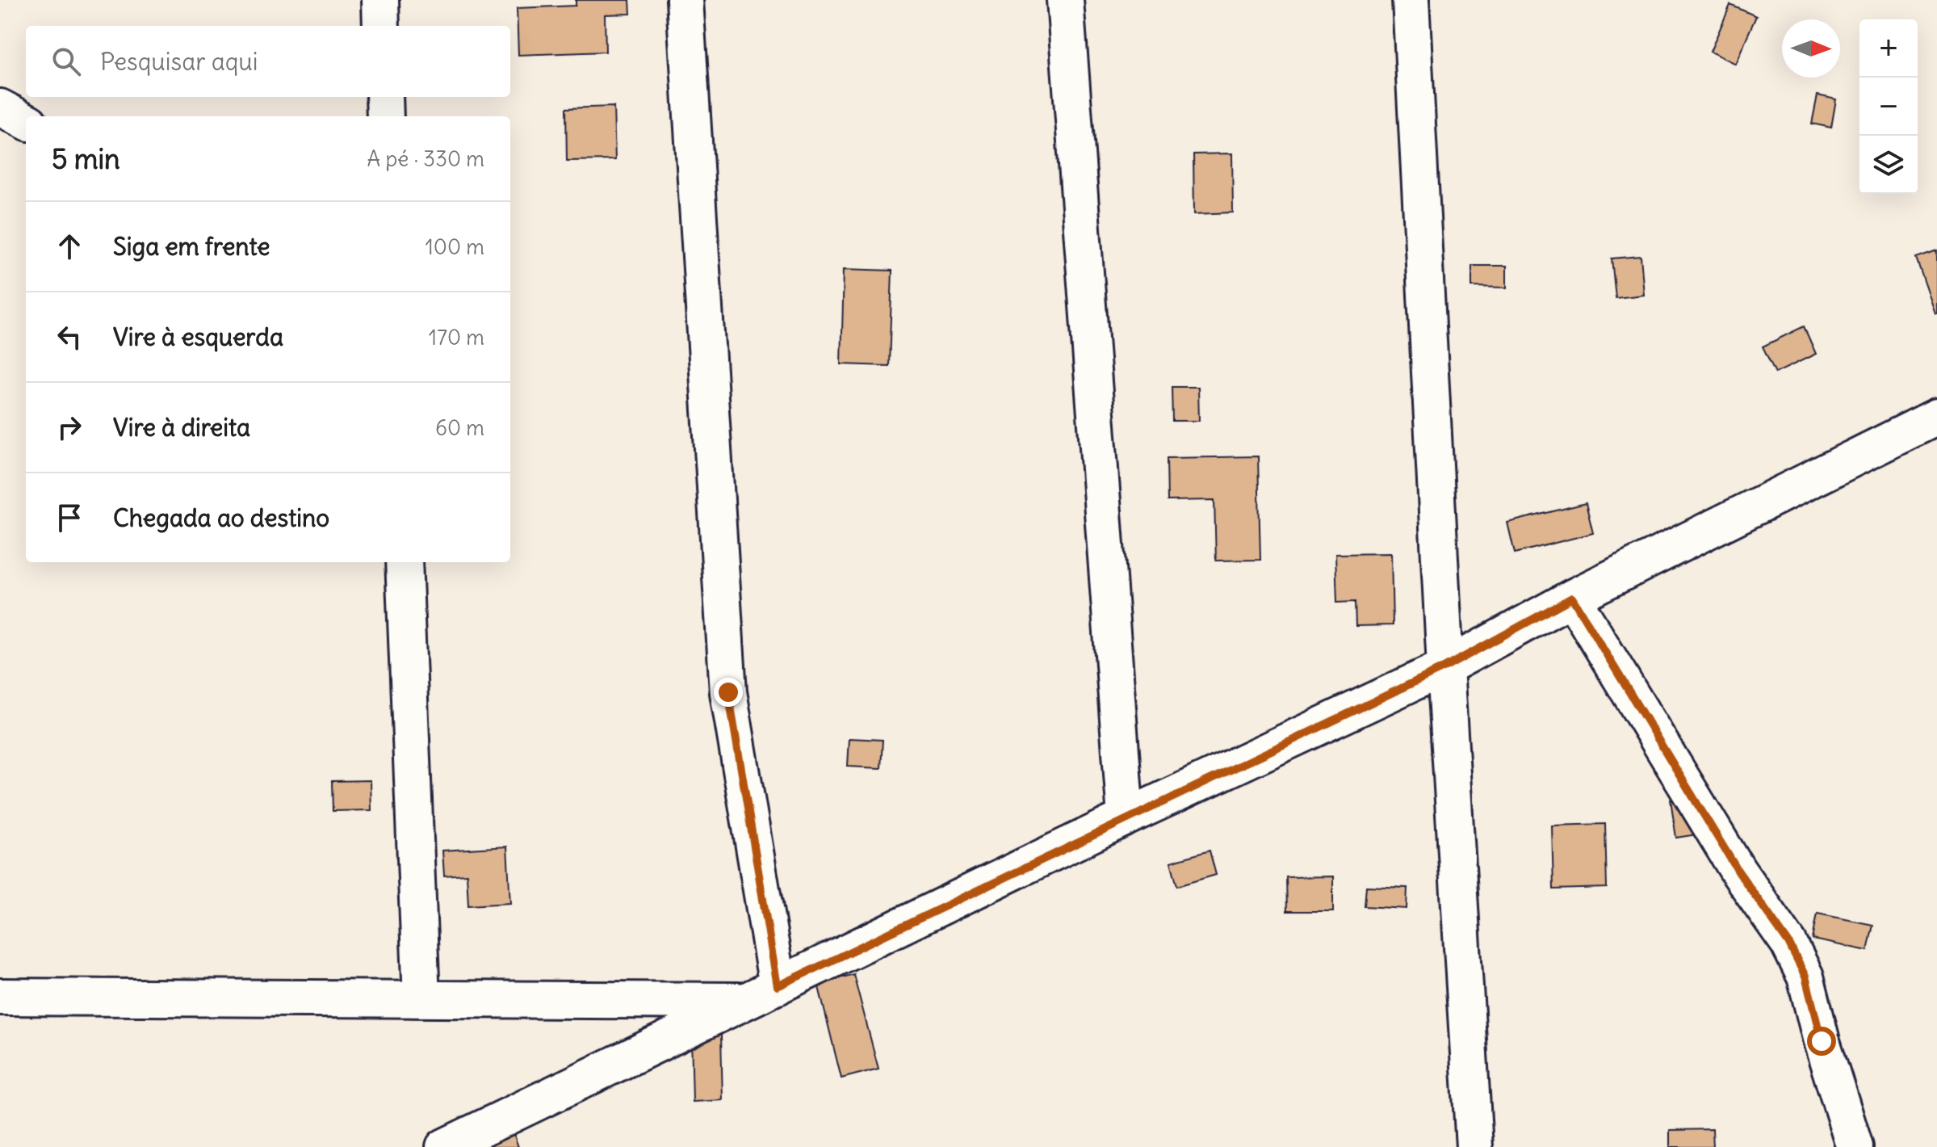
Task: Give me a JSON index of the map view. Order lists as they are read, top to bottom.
{
  "north": "right",
  "page": {
    "map_buttons": ["+", "−"],
    "search": "Pesquisar aqui",
    "heading": ["5 min", "A pé · 330 m"],
    "list": [
      ["Siga em frente", "100 m"],
      ["Vire à esquerda", "170 m"],
      ["Vire à direita", "60 m"],
      "Chegada ao destino"
    ]
  }
}
